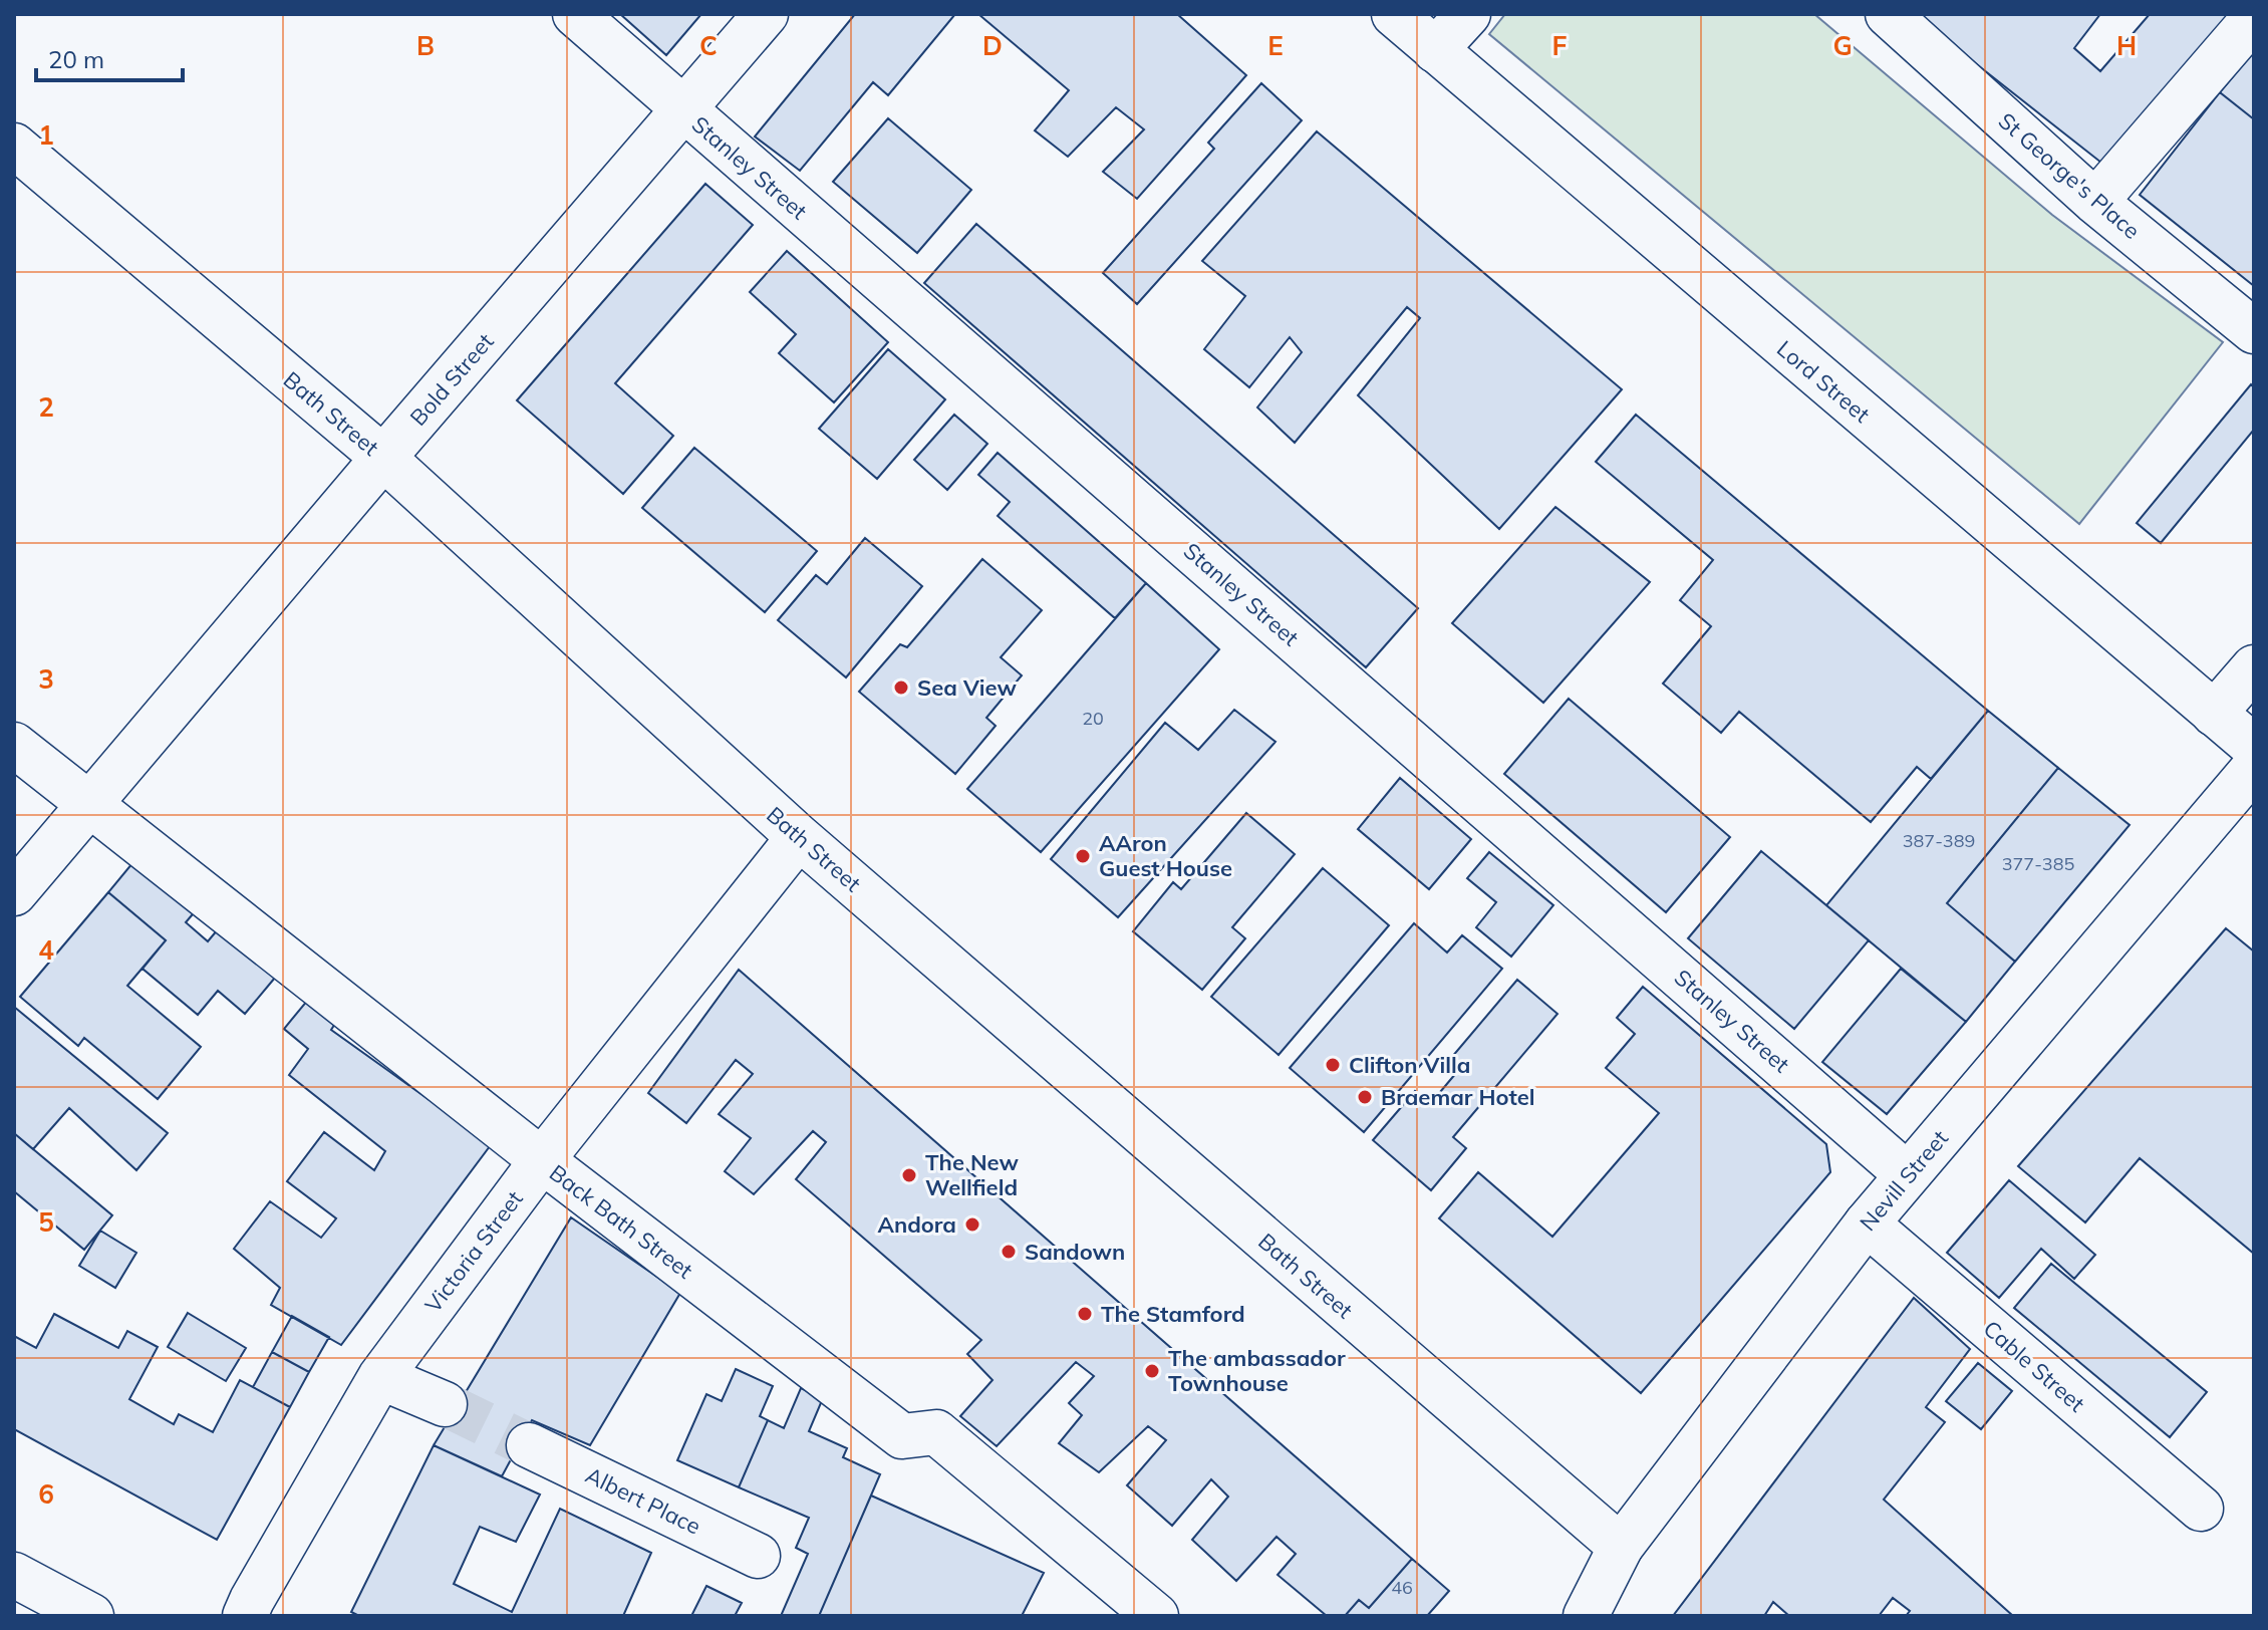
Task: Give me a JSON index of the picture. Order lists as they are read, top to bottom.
{
  "streets": {
    "main road": [
      "Stanley Street",
      "St George's Place",
      "Bold Street",
      "Lord Street",
      "Bath Street",
      "Nevill Street",
      "Back Bath Street",
      "Victoria Street",
      "Cable Street",
      "Albert Place"
    ]
  },
  "crossings": [
    ["Stanley Street", "Bold Street"],
    ["Stanley Street", "Nevill Street"],
    ["Bold Street", "Bath Street"],
    ["Bold Street", "Back Bath Street"],
    ["Bath Street", "Nevill Street"],
    ["Bath Street", "Victoria Street"],
    ["Nevill Street", "Cable Street"],
    ["Back Bath Street", "Victoria Street"]
  ],
  "places": [
    "Sea View",
    "AAron Guest House",
    "Clifton Villa",
    "Braemar Hotel",
    "The New Wellfield",
    "Andora",
    "Sandown",
    "The Stamford",
    "The ambassador Townhouse"
  ],
  "house_numbers": [
    "20",
    "387-389",
    "377-385",
    "46"
  ],
  "scale_bar": "20 m",
  "grid": {
    "columns": [
      "B",
      "C",
      "D",
      "E",
      "F",
      "G",
      "H"
    ],
    "rows": [
      "1",
      "2",
      "3",
      "4",
      "5",
      "6"
    ]
  }
}
